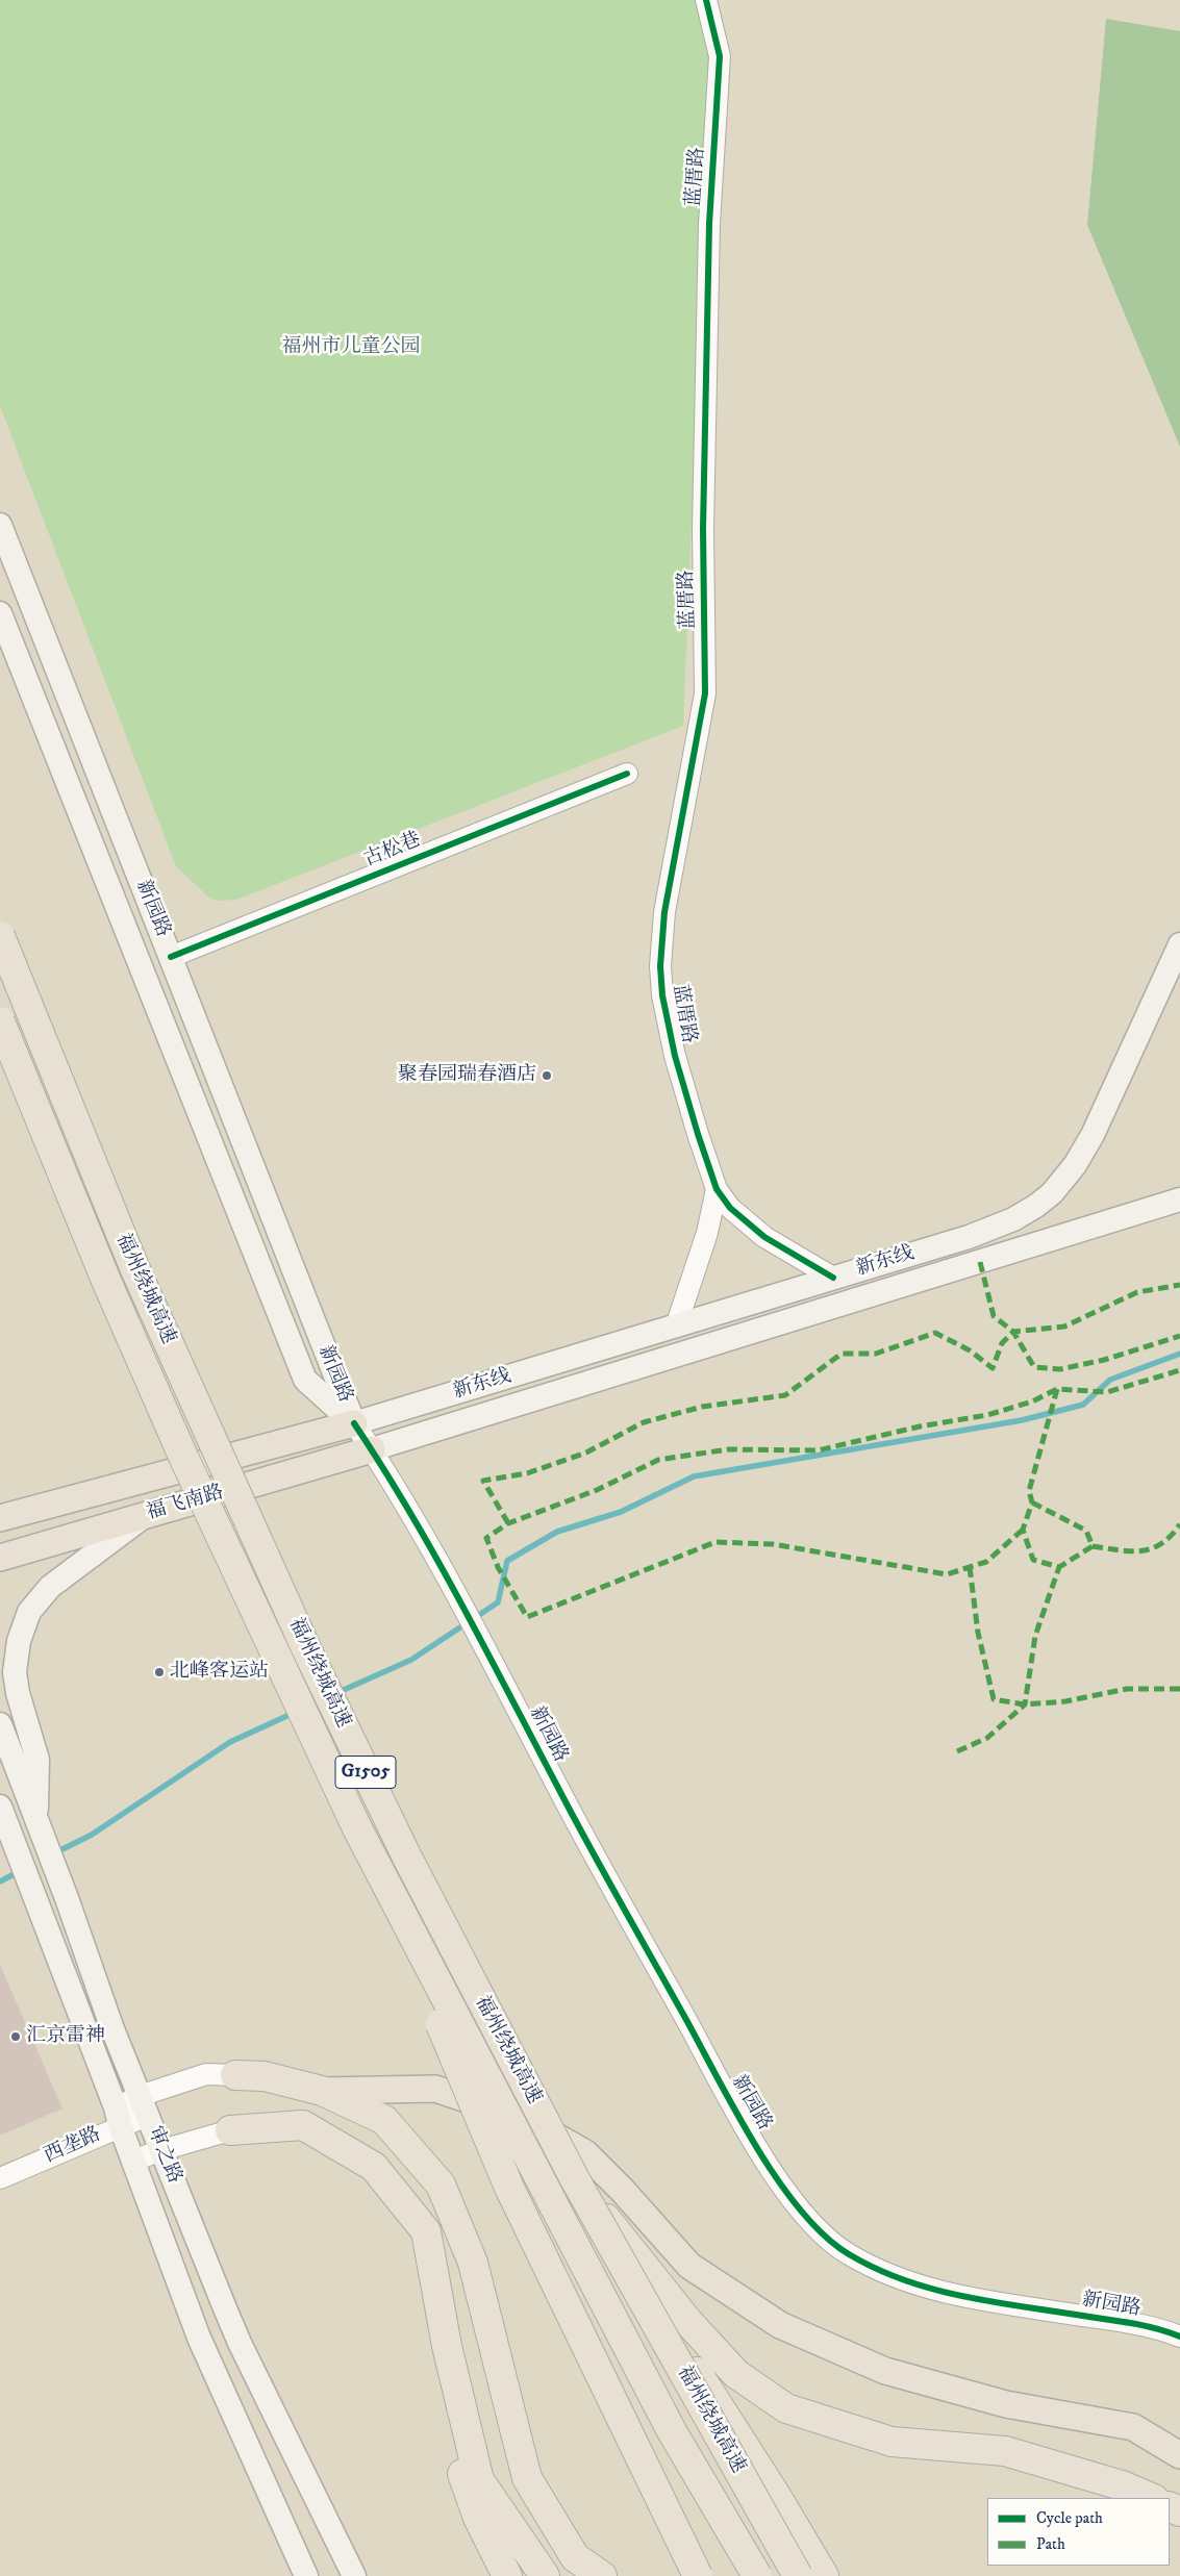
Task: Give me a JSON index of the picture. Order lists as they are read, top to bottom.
{
  "streets": {
    "highway": ["福州绕城高速", "G1505"],
    "main road": [
      "新园路",
      "新东线",
      "福飞南路",
      "审之路"
    ],
    "street": ["蓝厝路", "古松巷", "西垄路"]
  },
  "crossings": [
    ["古松巷", "新园路"],
    ["新园路", "新东线"],
    ["新园路", "福飞南路"],
    ["新东线", "福飞南路"],
    ["西垄路", "审之路"]
  ],
  "parks": ["福州市儿童公园"],
  "places": ["聚春园瑞春酒店", "北峰客运站", "汇京雷神"],
  "legend": ["Cycle path", "Path"]
}
